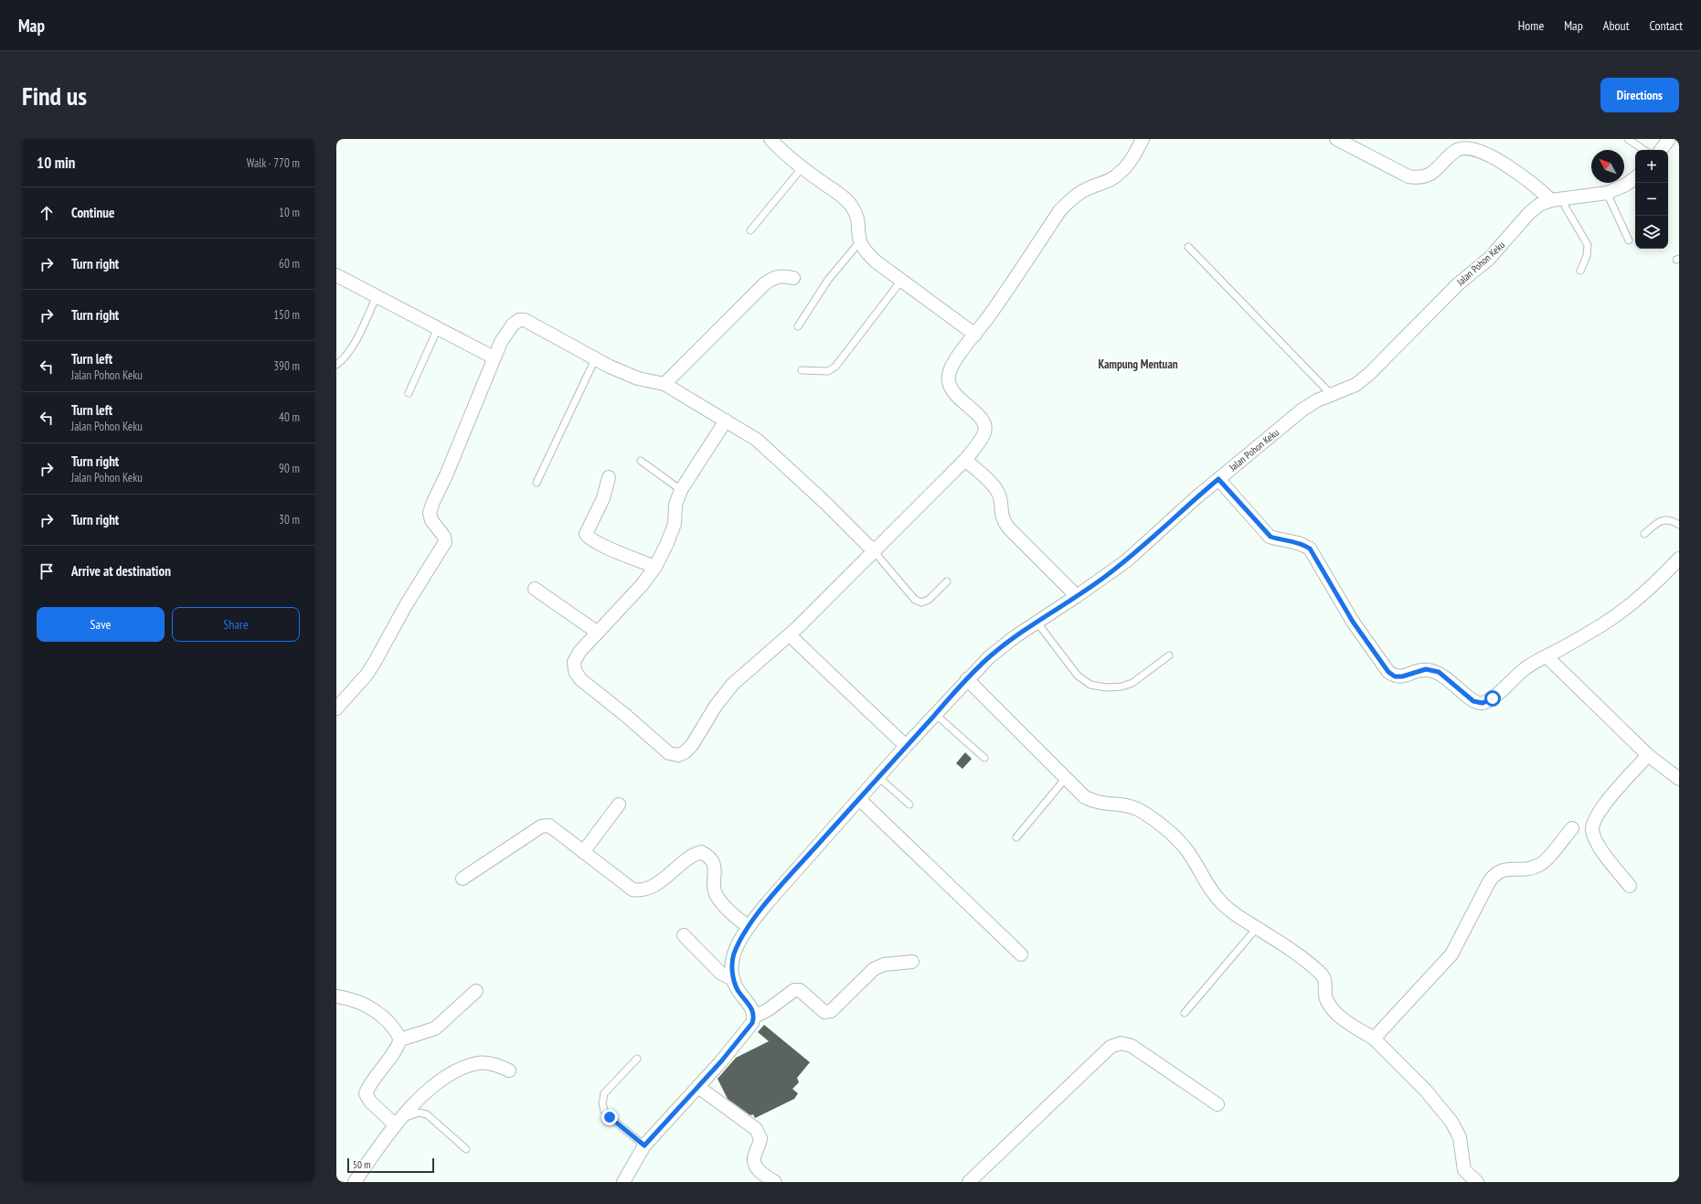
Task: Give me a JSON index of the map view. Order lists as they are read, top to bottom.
{
  "streets": {
    "street": ["Jalan Pohon Keku"]
  },
  "districts": ["Kampung Mentuan"],
  "scale_bar": "50 m",
  "north": "top left",
  "page": {
    "header": "Map",
    "nav": [
      "Home",
      "Map",
      "About",
      "Contact"
    ],
    "buttons": [
      "Directions",
      ["Save", "Share"]
    ],
    "title": "Find us",
    "heading": ["10 min", "Walk · 770 m"],
    "map_buttons": ["+", "−"],
    "list": [
      ["Continue", "10 m"],
      ["Turn right", "60 m"],
      ["Turn right", "150 m"],
      ["Turn left", "Jalan Pohon Keku", "390 m"],
      ["Turn left", "Jalan Pohon Keku", "40 m"],
      ["Turn right", "Jalan Pohon Keku", "90 m"],
      ["Turn right", "30 m"],
      "Arrive at destination"
    ],
    "scale": "50 m"
  }
}
